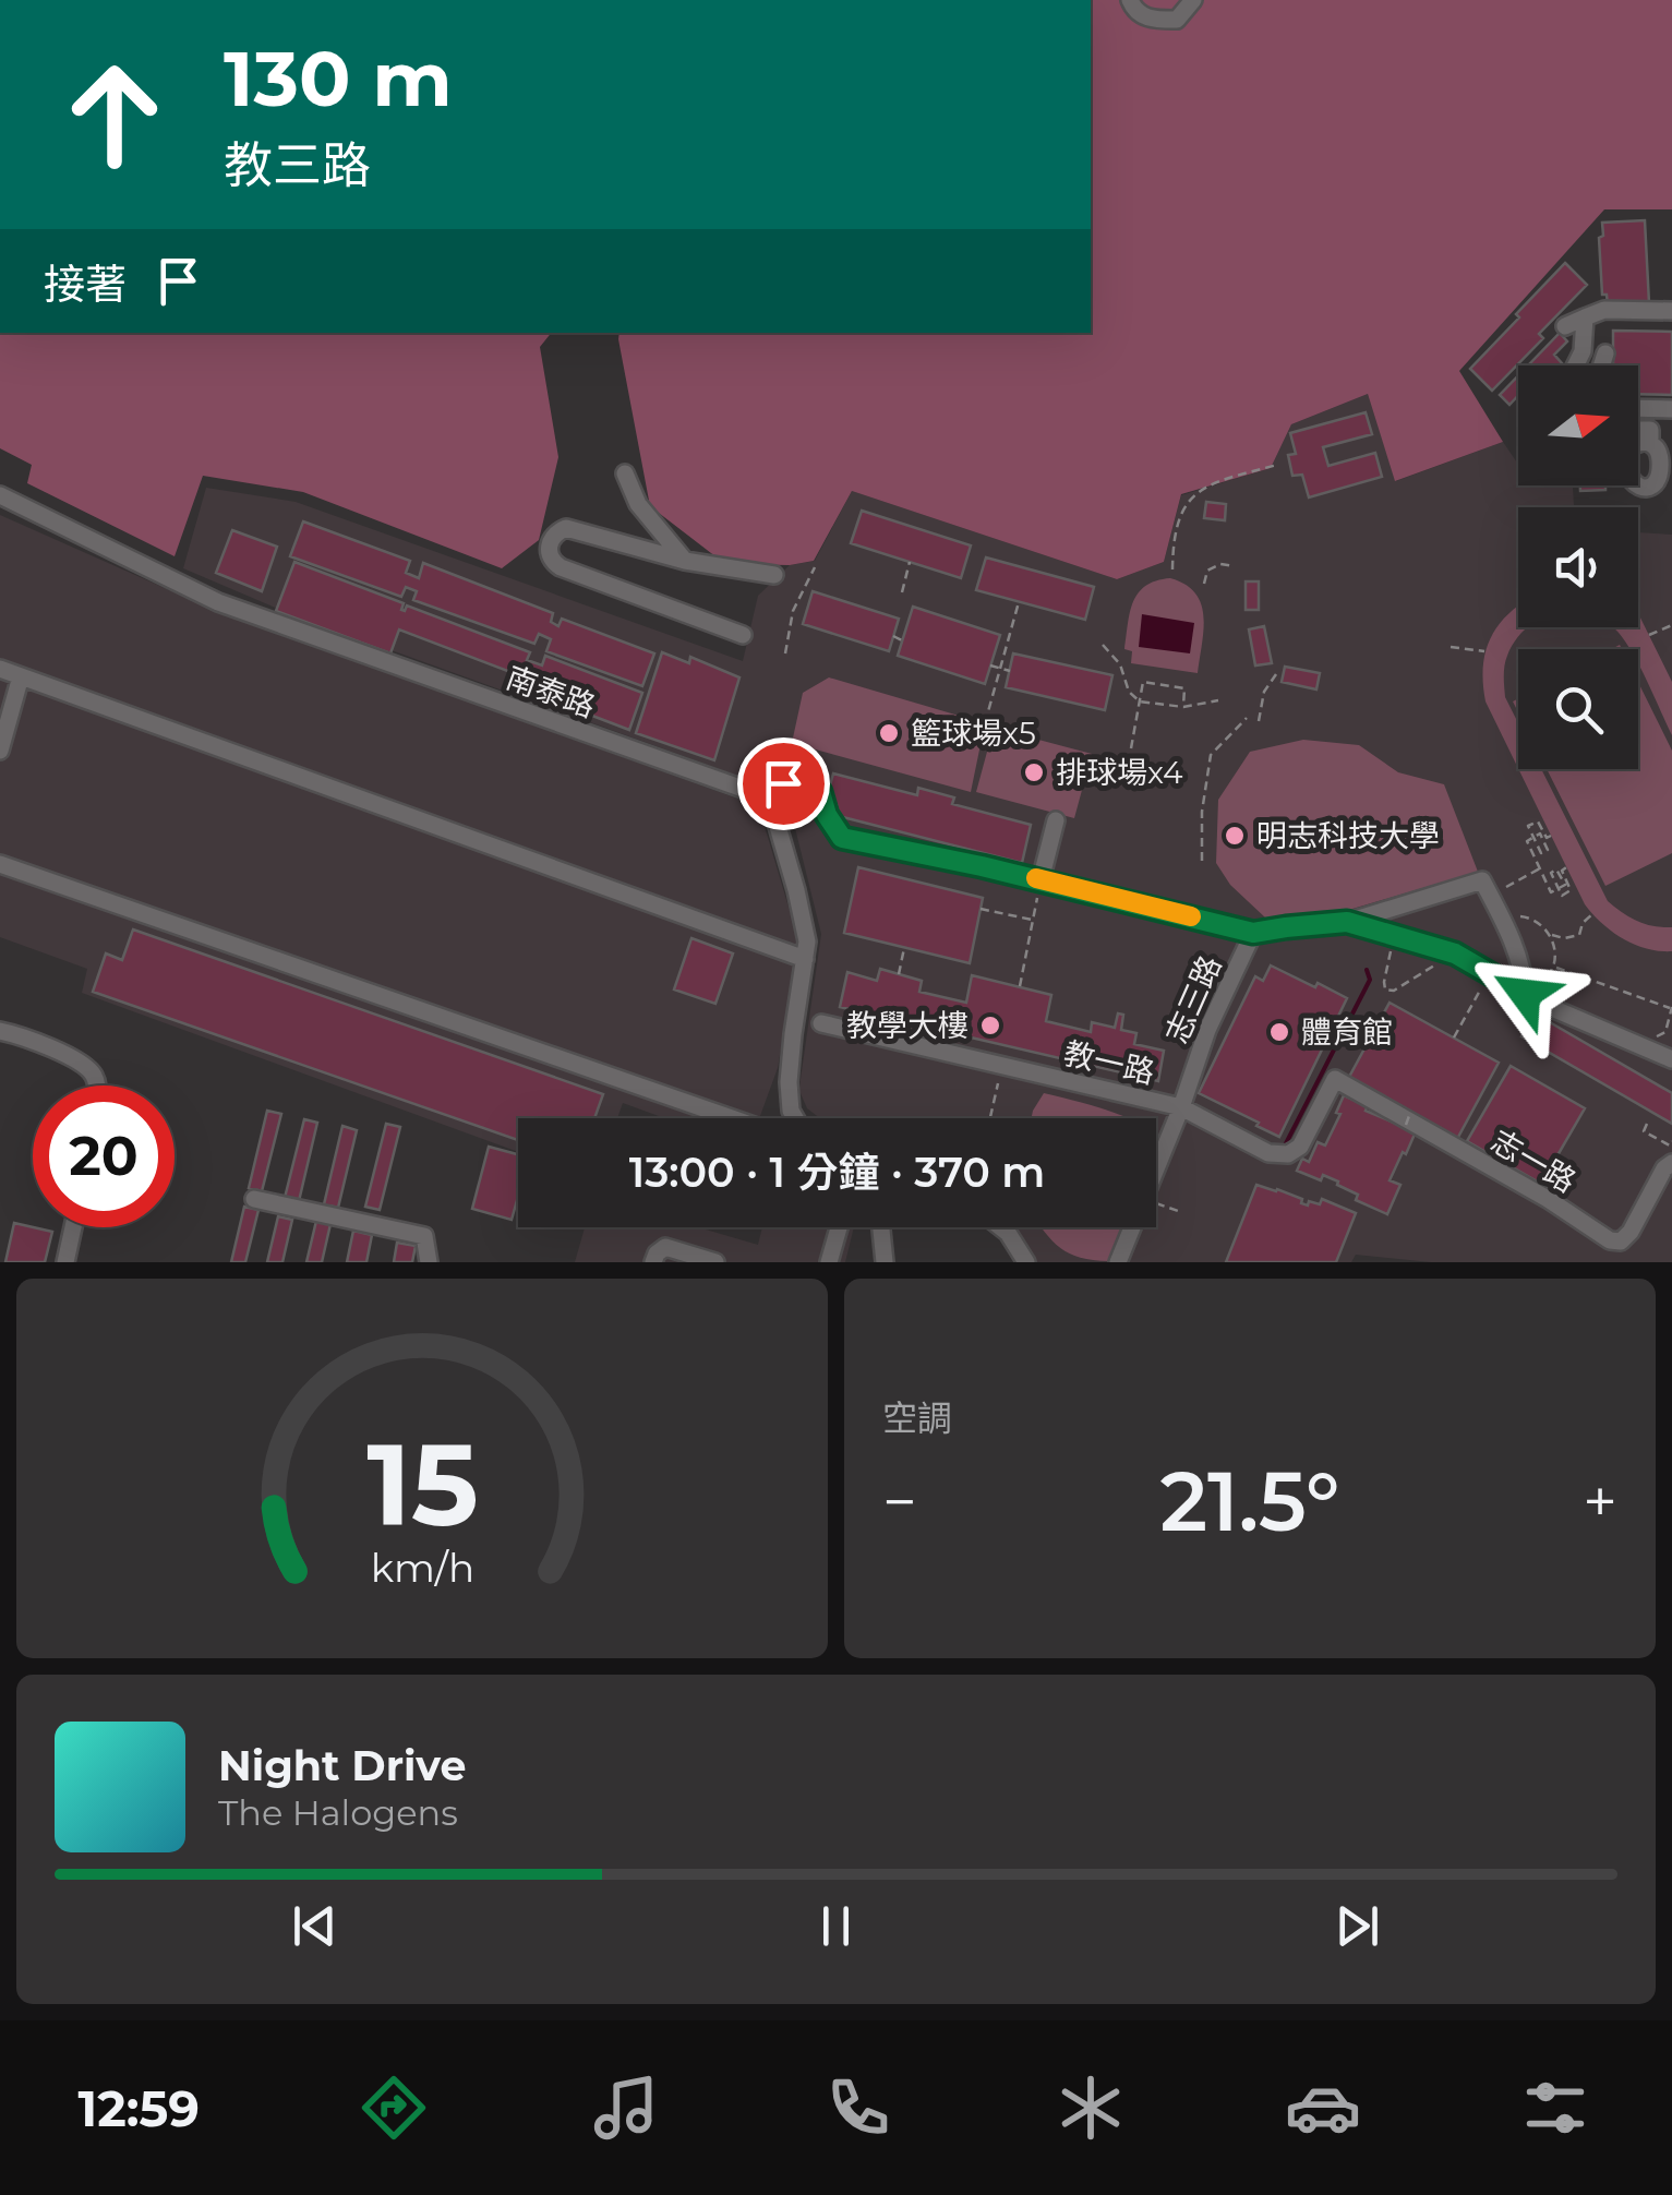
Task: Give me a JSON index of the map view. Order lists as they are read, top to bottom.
{
  "streets": {
    "street": [
      "南泰路",
      "志三路",
      "教一路",
      "志一路"
    ]
  },
  "crossings": [
    ["志三路", "教一路"],
    ["教一路", "志一路"]
  ],
  "places": [
    "籃球場x5",
    "排球場x4",
    "明志科技大學",
    "教學大樓",
    "體育館"
  ],
  "north": "right",
  "page": {
    "turn": ["130 m", "教三路"],
    "then": "接著",
    "limit": "20",
    "trip": "13:00 · 1 分鐘 · 370 m",
    "tile": "空調",
    "heat": ["−", "21.5°", "+"],
    "song": ["Night Drive", "The Halogens"],
    "tabs": "12:59",
    "gauge": ["15", "km/h"]
  }
}
